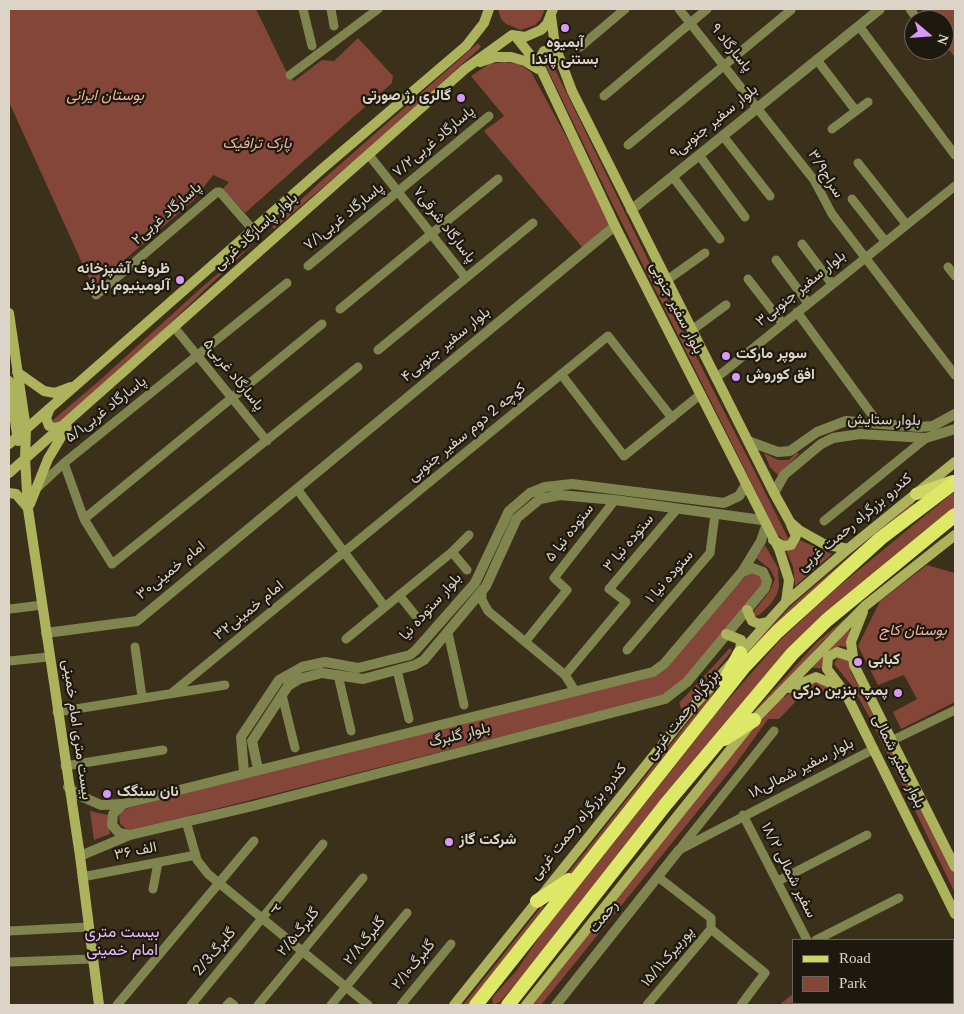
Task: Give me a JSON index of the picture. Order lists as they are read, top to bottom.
{
  "streets": {
    "highway": ["بزرگراه رحمت غربی"],
    "main road": [
      "بلوار پاسارگاد غربی",
      "بلوار سفیر جنوبی",
      "کندرو بزرگراه رحمت غربی",
      "بیست متری امام خمینی",
      "بلوار سفیر شمالی"
    ],
    "street": [
      "پاسارگاد ۹",
      "بلوار سفیر جنوبی۹",
      "پاسارگاد غربی۷/۲",
      "سراج۳/۹",
      "پاسارگاد غربی۲",
      "پاسارگاد غربی۷/۱",
      "پاسارگاد شرقی۷",
      "بلوار سفیر جنوبی۳",
      "بلوار سفیر جنوبی۴",
      "پاسارگاد غربی۵",
      "پاسارگاد غربی۵/۱",
      "بلوار ستایش",
      "کوچه 2 دوم سفیر جنوبی",
      "ستوده نیا ۵",
      "ستوده نیا ۳",
      "امام خمینی۳۰",
      "ستوده نیا ۱",
      "بلوار ستوده نیا",
      "امام خمینی۳۲",
      "بلوار گلبرگ",
      "بلوار سفیر شمالی۱۸",
      "۳۶ الف",
      "سفیر شمالی ۱۸/۲",
      "۲",
      "رحمت",
      "گلبرگ۲/۵",
      "گلبرگ۲/۸",
      "2/3گلبرگ",
      "پوربیرک۱۵/۱۱",
      "گلبرگ۲/۱۰"
    ]
  },
  "crossings": [
    ["پاسارگاد ۹", "بلوار سفیر جنوبی۹"],
    ["پاسارگاد ۹", "سراج۳/۹"],
    ["بلوار سفیر جنوبی۹", "سراج۳/۹"],
    ["بلوار سفیر جنوبی۹", "بلوار سفیر جنوبی"],
    ["پاسارگاد غربی۷/۲", "پاسارگاد غربی۷/۱"],
    ["پاسارگاد غربی۷/۲", "پاسارگاد شرقی۷"],
    ["سراج۳/۹", "بلوار سفیر جنوبی۳"],
    ["پاسارگاد غربی۲", "بلوار پاسارگاد غربی"],
    ["پاسارگاد غربی۷/۱", "پاسارگاد شرقی۷"],
    ["پاسارگاد شرقی۷", "بلوار پاسارگاد غربی"],
    ["بلوار پاسارگاد غربی", "بلوار سفیر جنوبی"],
    ["بلوار پاسارگاد غربی", "پاسارگاد غربی۵"],
    ["بلوار پاسارگاد غربی", "بیست متری امام خمینی"],
    ["بلوار سفیر جنوبی۳", "بلوار سفیر جنوبی"],
    ["بلوار سفیر جنوبی", "بلوار سفیر جنوبی۴"],
    ["بلوار سفیر جنوبی", "بلوار ستایش"],
    ["بلوار سفیر جنوبی", "کندرو بزرگراه رحمت غربی"],
    ["بلوار سفیر جنوبی", "بلوار ستوده نیا"],
    ["بلوار سفیر جنوبی", "بلوار گلبرگ"],
    ["بلوار سفیر جنوبی۴", "امام خمینی۳۰"],
    ["پاسارگاد غربی۵", "پاسارگاد غربی۵/۱"],
    ["کوچه 2 دوم سفیر جنوبی", "امام خمینی۳۲"],
    ["ستوده نیا ۵", "بلوار ستوده نیا"],
    ["ستوده نیا ۳", "بلوار ستوده نیا"],
    ["امام خمینی۳۰", "بیست متری امام خمینی"],
    ["ستوده نیا ۱", "بلوار ستوده نیا"],
    ["بلوار ستوده نیا", "بلوار گلبرگ"],
    ["امام خمینی۳۲", "بیست متری امام خمینی"],
    ["بیست متری امام خمینی", "بلوار گلبرگ"],
    ["بیست متری امام خمینی", "۳۶ الف"],
    ["بلوار گلبرگ", "۲"],
    ["بلوار سفیر شمالی", "بلوار سفیر شمالی۱۸"],
    ["بلوار سفیر شمالی۱۸", "سفیر شمالی ۱۸/۲"],
    ["بلوار سفیر شمالی۱۸", "رحمت"],
    ["۳۶ الف", "۲"],
    ["۲", "گلبرگ۲/۵"],
    ["۲", "گلبرگ۲/۸"],
    ["۲", "2/3گلبرگ"]
  ],
  "districts": ["بیست متری امام خمینی"],
  "parks": ["بوستان ایرانی", "پارک ترافیک", "بوستان کاج"],
  "places": [
    "آبمیوه بستنی پاندا",
    "گالری رژ صورتی",
    "ظروف آشپزخانه آلومینیوم باربُد",
    "سوپر مارکت",
    "افق کوروش",
    "کبابی",
    "پمپ بنزین درکی",
    "نان سنگک",
    "شرکت گاز"
  ],
  "legend": ["Road", "Park"],
  "north": "right"
}
